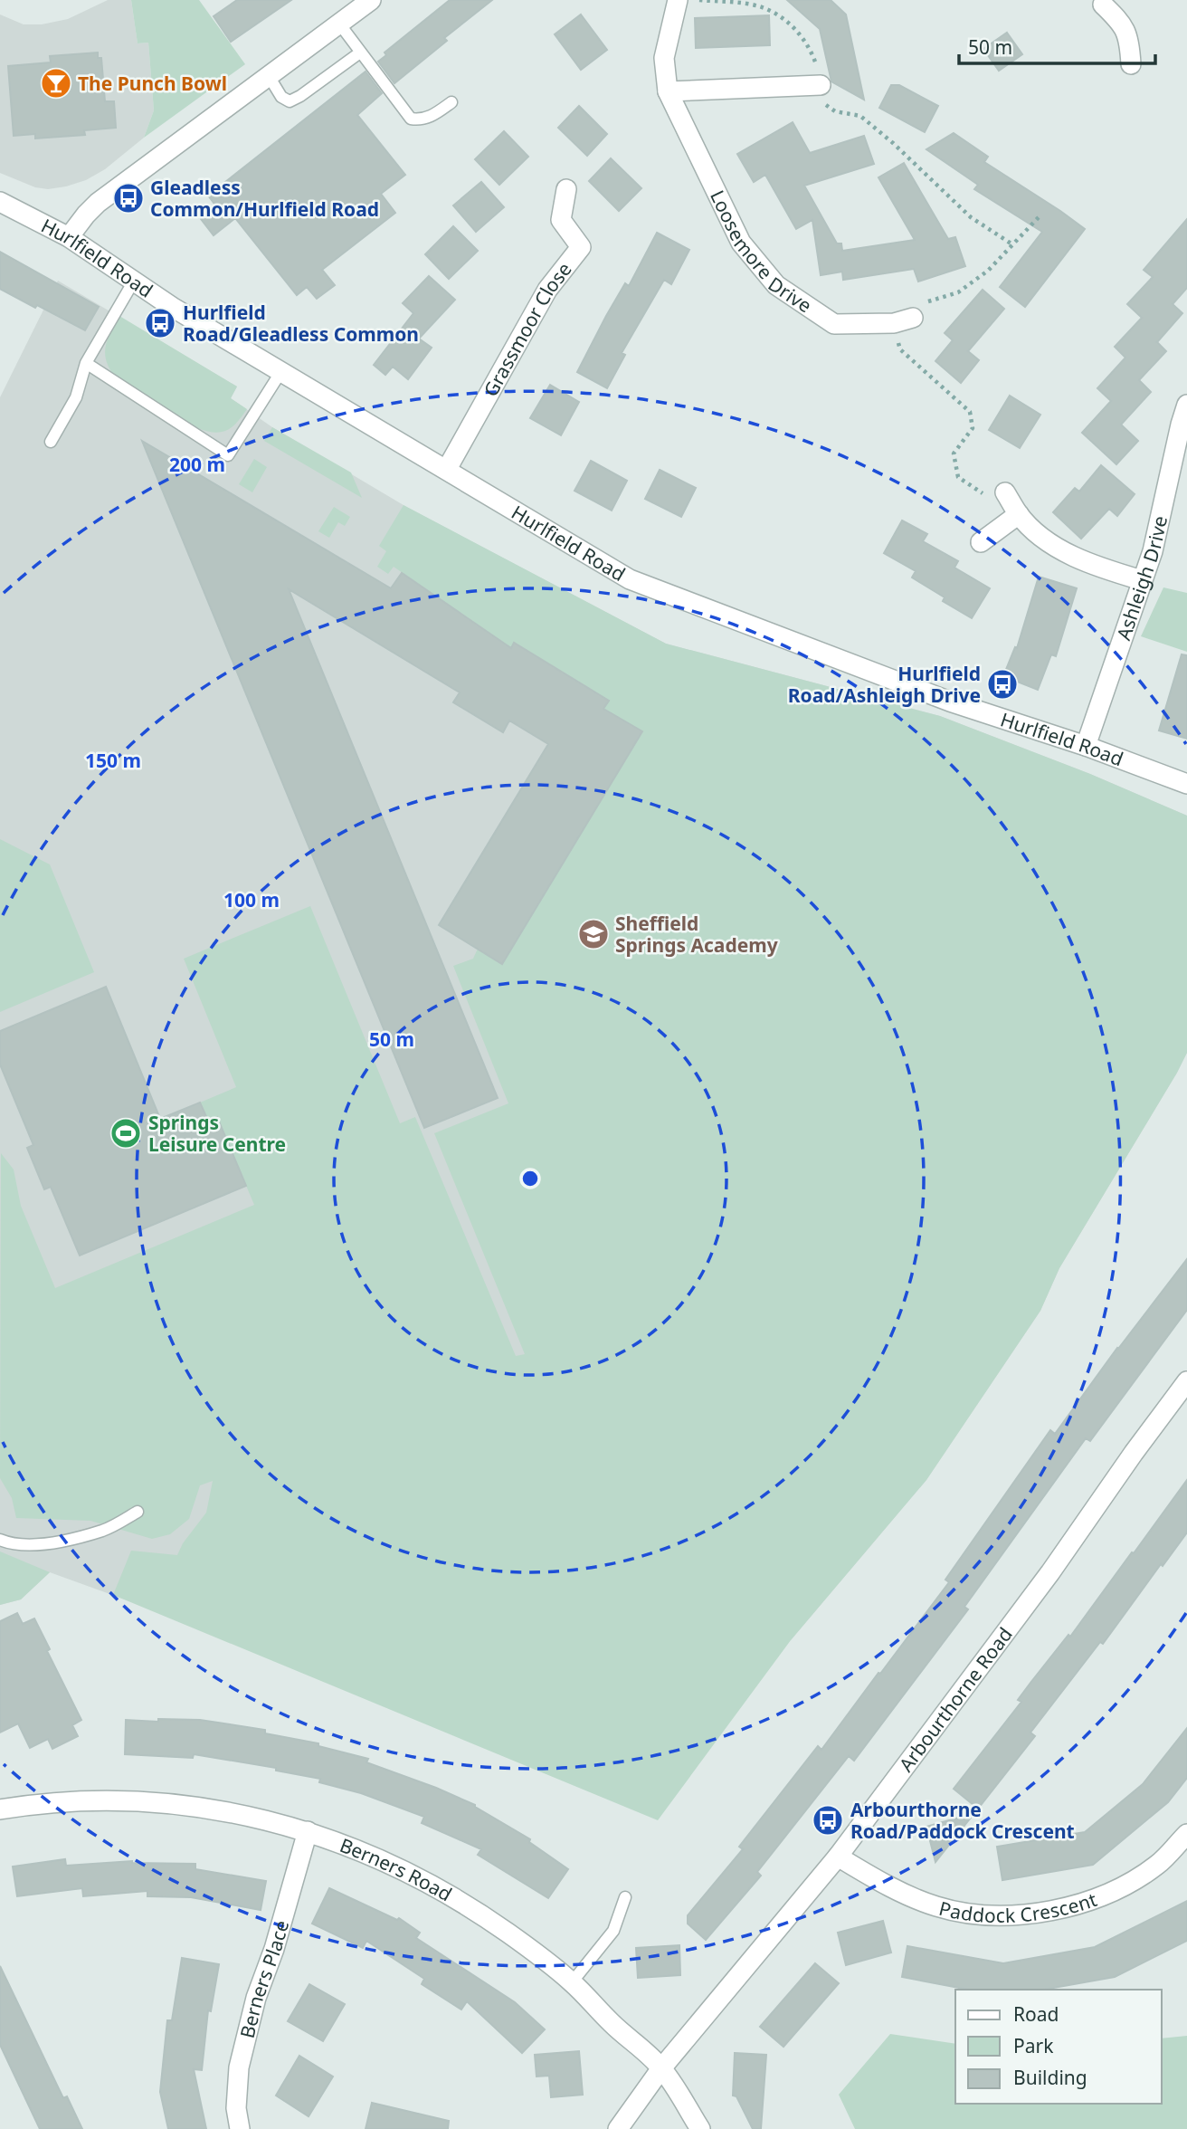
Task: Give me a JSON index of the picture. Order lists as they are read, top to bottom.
{
  "streets": {
    "street": [
      "Loosemore Drive",
      "Hurlfield Road",
      "Grassmoor Close",
      "Ashleigh Drive",
      "Arbourthorne Road",
      "Berners Road",
      "Paddock Crescent",
      "Berners Place"
    ]
  },
  "crossings": [
    ["Hurlfield Road", "Grassmoor Close"],
    ["Hurlfield Road", "Ashleigh Drive"],
    ["Arbourthorne Road", "Berners Road"],
    ["Arbourthorne Road", "Paddock Crescent"],
    ["Berners Road", "Berners Place"]
  ],
  "places": {
    "bar": ["The Punch Bowl"],
    "bus stop": [
      "Gleadless Common/Hurlfield Road",
      "Hurlfield Road/Gleadless Common",
      "Hurlfield Road/Ashleigh Drive",
      "Arbourthorne Road/Paddock Crescent"
    ],
    "school or university": ["Sheffield Springs Academy"],
    "sports": ["Springs Leisure Centre"]
  },
  "legend": ["Road", "Park", "Building"],
  "scale_bar": "50 m",
  "rings": [
    "200 m",
    "150 m",
    "100 m",
    "50 m"
  ]
}
